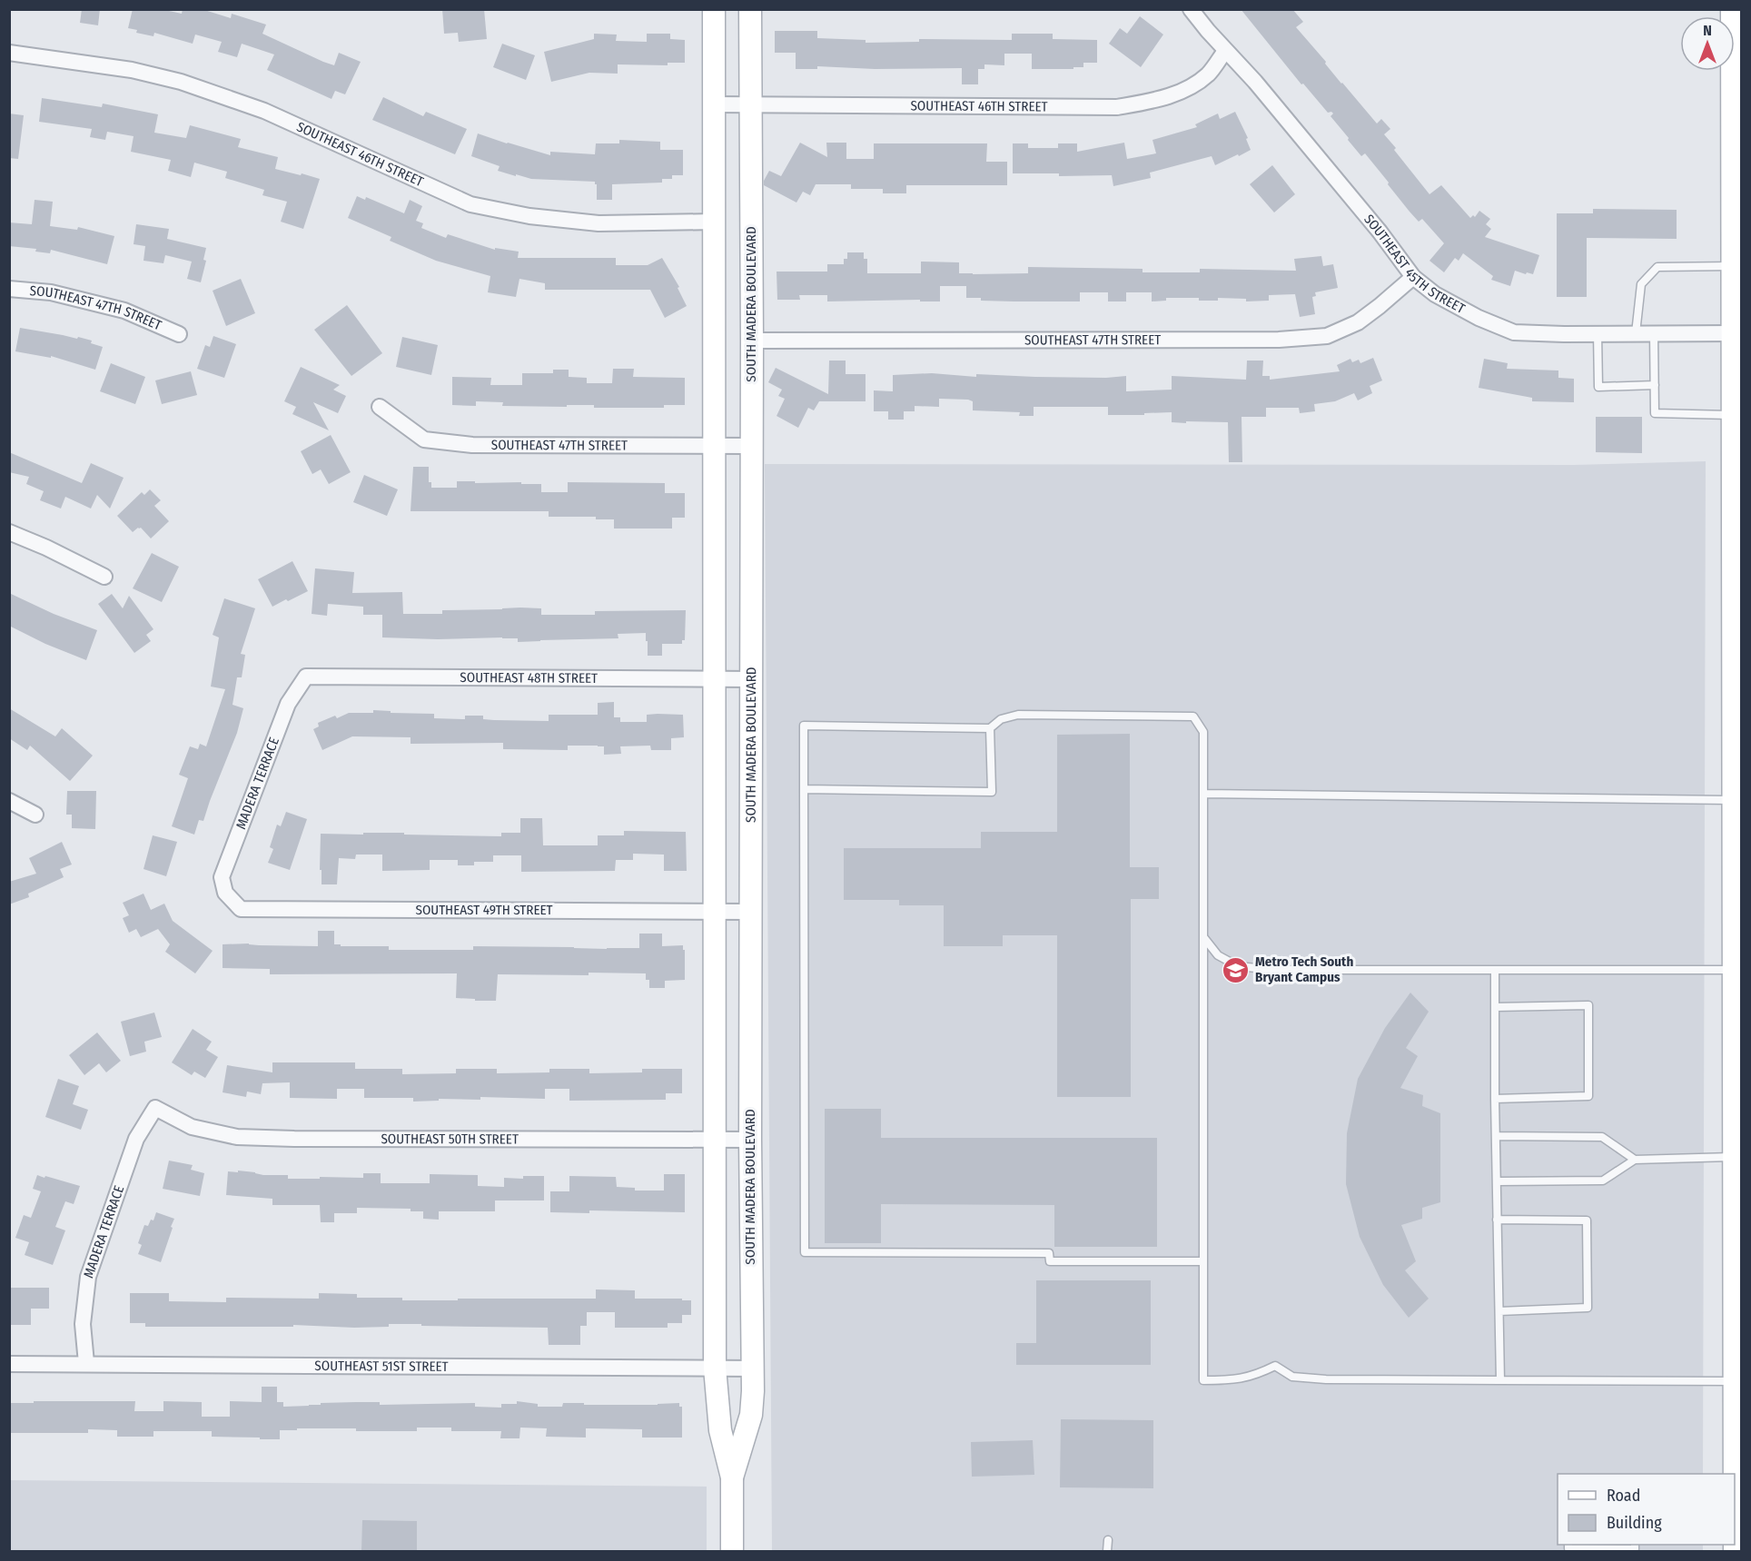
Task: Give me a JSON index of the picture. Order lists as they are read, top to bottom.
{
  "streets": {
    "street": [
      "SOUTHEAST 46TH STREET",
      "SOUTHEAST 45TH STREET",
      "SOUTH MADERA BOULEVARD",
      "SOUTHEAST 47TH STREET",
      "SOUTHEAST 48TH STREET",
      "MADERA TERRACE",
      "SOUTHEAST 49TH STREET",
      "SOUTHEAST 50TH STREET",
      "SOUTHEAST 51ST STREET"
    ]
  },
  "crossings": [
    ["SOUTHEAST 46TH STREET", "SOUTHEAST 45TH STREET"],
    ["SOUTHEAST 46TH STREET", "SOUTH MADERA BOULEVARD"],
    ["SOUTHEAST 45TH STREET", "SOUTHEAST 47TH STREET"],
    ["SOUTH MADERA BOULEVARD", "SOUTHEAST 47TH STREET"],
    ["SOUTH MADERA BOULEVARD", "SOUTHEAST 48TH STREET"],
    ["SOUTH MADERA BOULEVARD", "SOUTHEAST 49TH STREET"],
    ["SOUTH MADERA BOULEVARD", "SOUTHEAST 50TH STREET"],
    ["SOUTH MADERA BOULEVARD", "SOUTHEAST 51ST STREET"],
    ["SOUTHEAST 48TH STREET", "MADERA TERRACE"],
    ["MADERA TERRACE", "SOUTHEAST 49TH STREET"],
    ["MADERA TERRACE", "SOUTHEAST 50TH STREET"],
    ["MADERA TERRACE", "SOUTHEAST 51ST STREET"]
  ],
  "places": {
    "school or university": ["Metro Tech South Bryant Campus"]
  },
  "legend": ["Road", "Building"],
  "north": "top"
}
